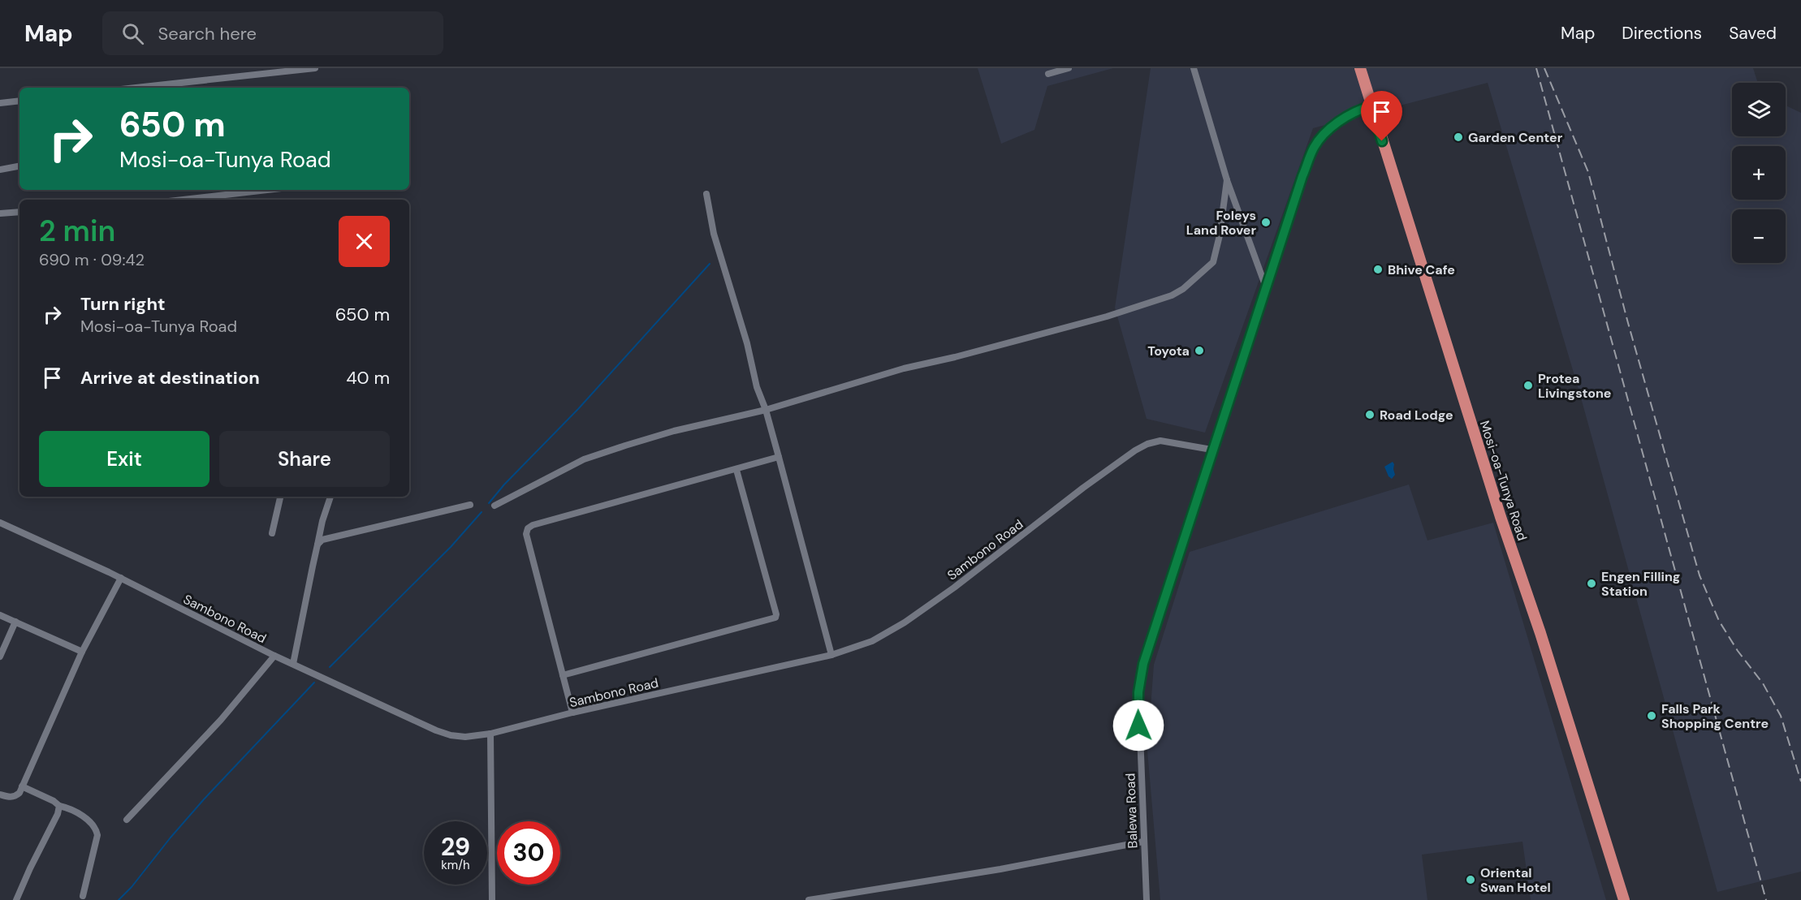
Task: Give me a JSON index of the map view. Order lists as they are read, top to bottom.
{
  "streets": {
    "highway": ["Mosi-oa-Tunya Road"],
    "street": ["Sambono Road", "Balewa Road"]
  },
  "crossings": [
    ["Mosi-oa-Tunya Road", "Balewa Road"],
    ["Sambono Road", "Balewa Road"]
  ],
  "places": [
    "Garden Center",
    "Foleys Land Rover",
    "Bhive Cafe",
    "Toyota",
    "Protea Livingstone",
    "Road Lodge",
    "Engen Filling Station",
    "Falls Park Shopping Centre",
    "Oriental Swan Hotel"
  ],
  "page": {
    "header": "Map",
    "search": "Search here",
    "nav": ["Map", "Directions", "Saved"],
    "map_buttons": ["+", "−"],
    "turn": ["650 m", "Mosi-oa-Tunya Road"],
    "heading": ["2 min", "690 m · 09:42"],
    "list": [
      {
        "name": "Turn right",
        "note": "Mosi-oa-Tunya Road",
        "value": "650 m"
      },
      {
        "name": "Arrive at destination",
        "value": "40 m"
      }
    ],
    "buttons": ["Exit", "Share"],
    "speed": "29 km/h",
    "limit": "30"
  }
}
